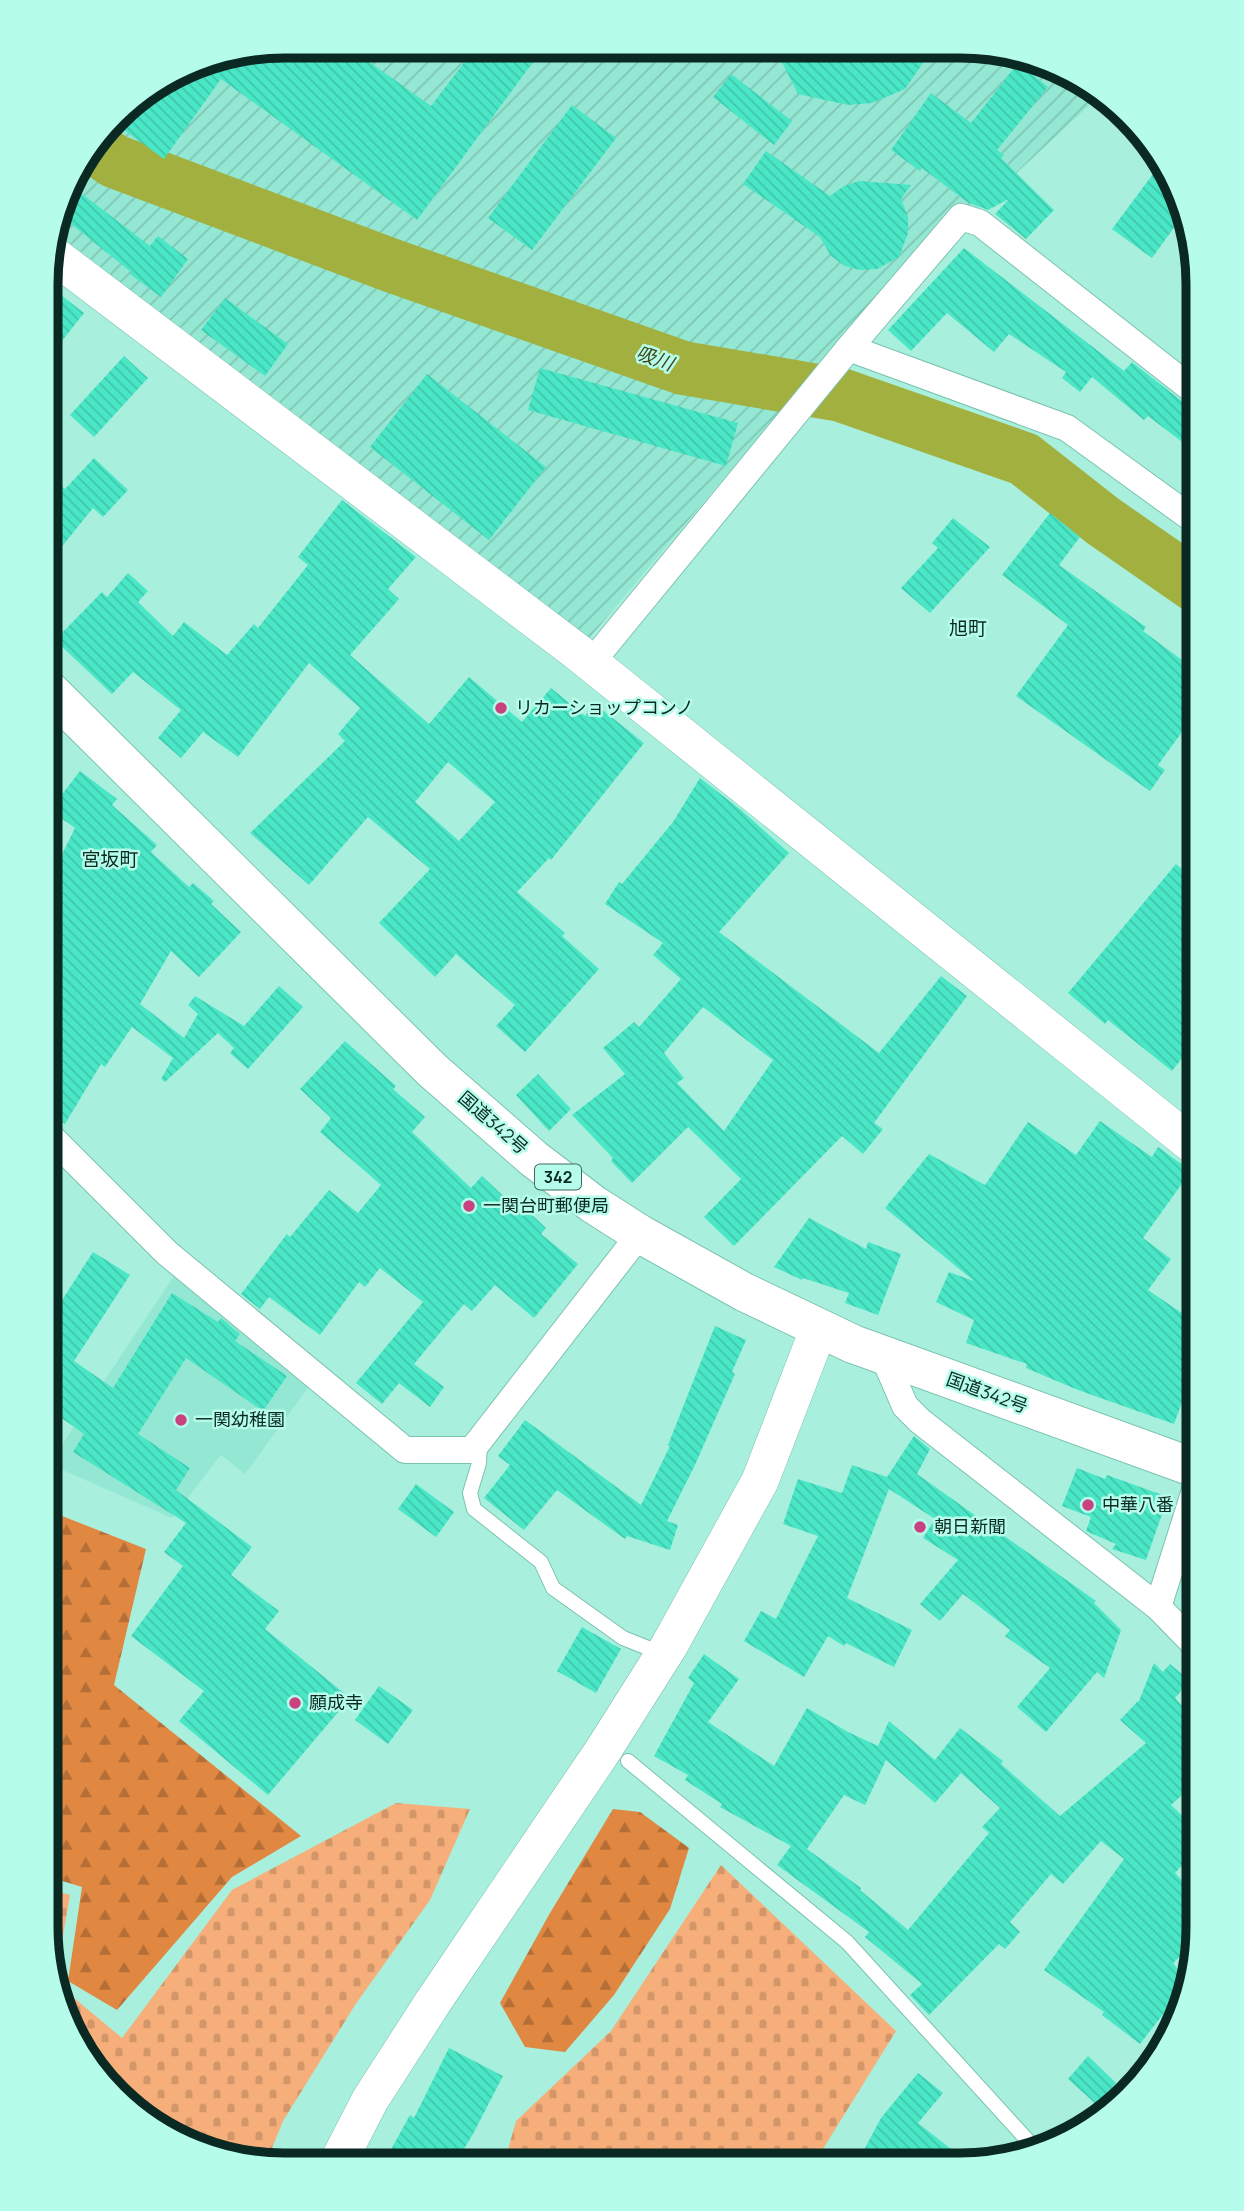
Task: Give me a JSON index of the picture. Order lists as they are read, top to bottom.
{
  "streets": {
    "highway": ["国道342号", "342"]
  },
  "districts": ["旭町", "宮坂町"],
  "water": ["吸川"],
  "places": [
    "リカーショップコンノ",
    "一関台町郵便局",
    "一関幼稚園",
    "中華八番",
    "朝日新聞",
    "願成寺"
  ]
}
